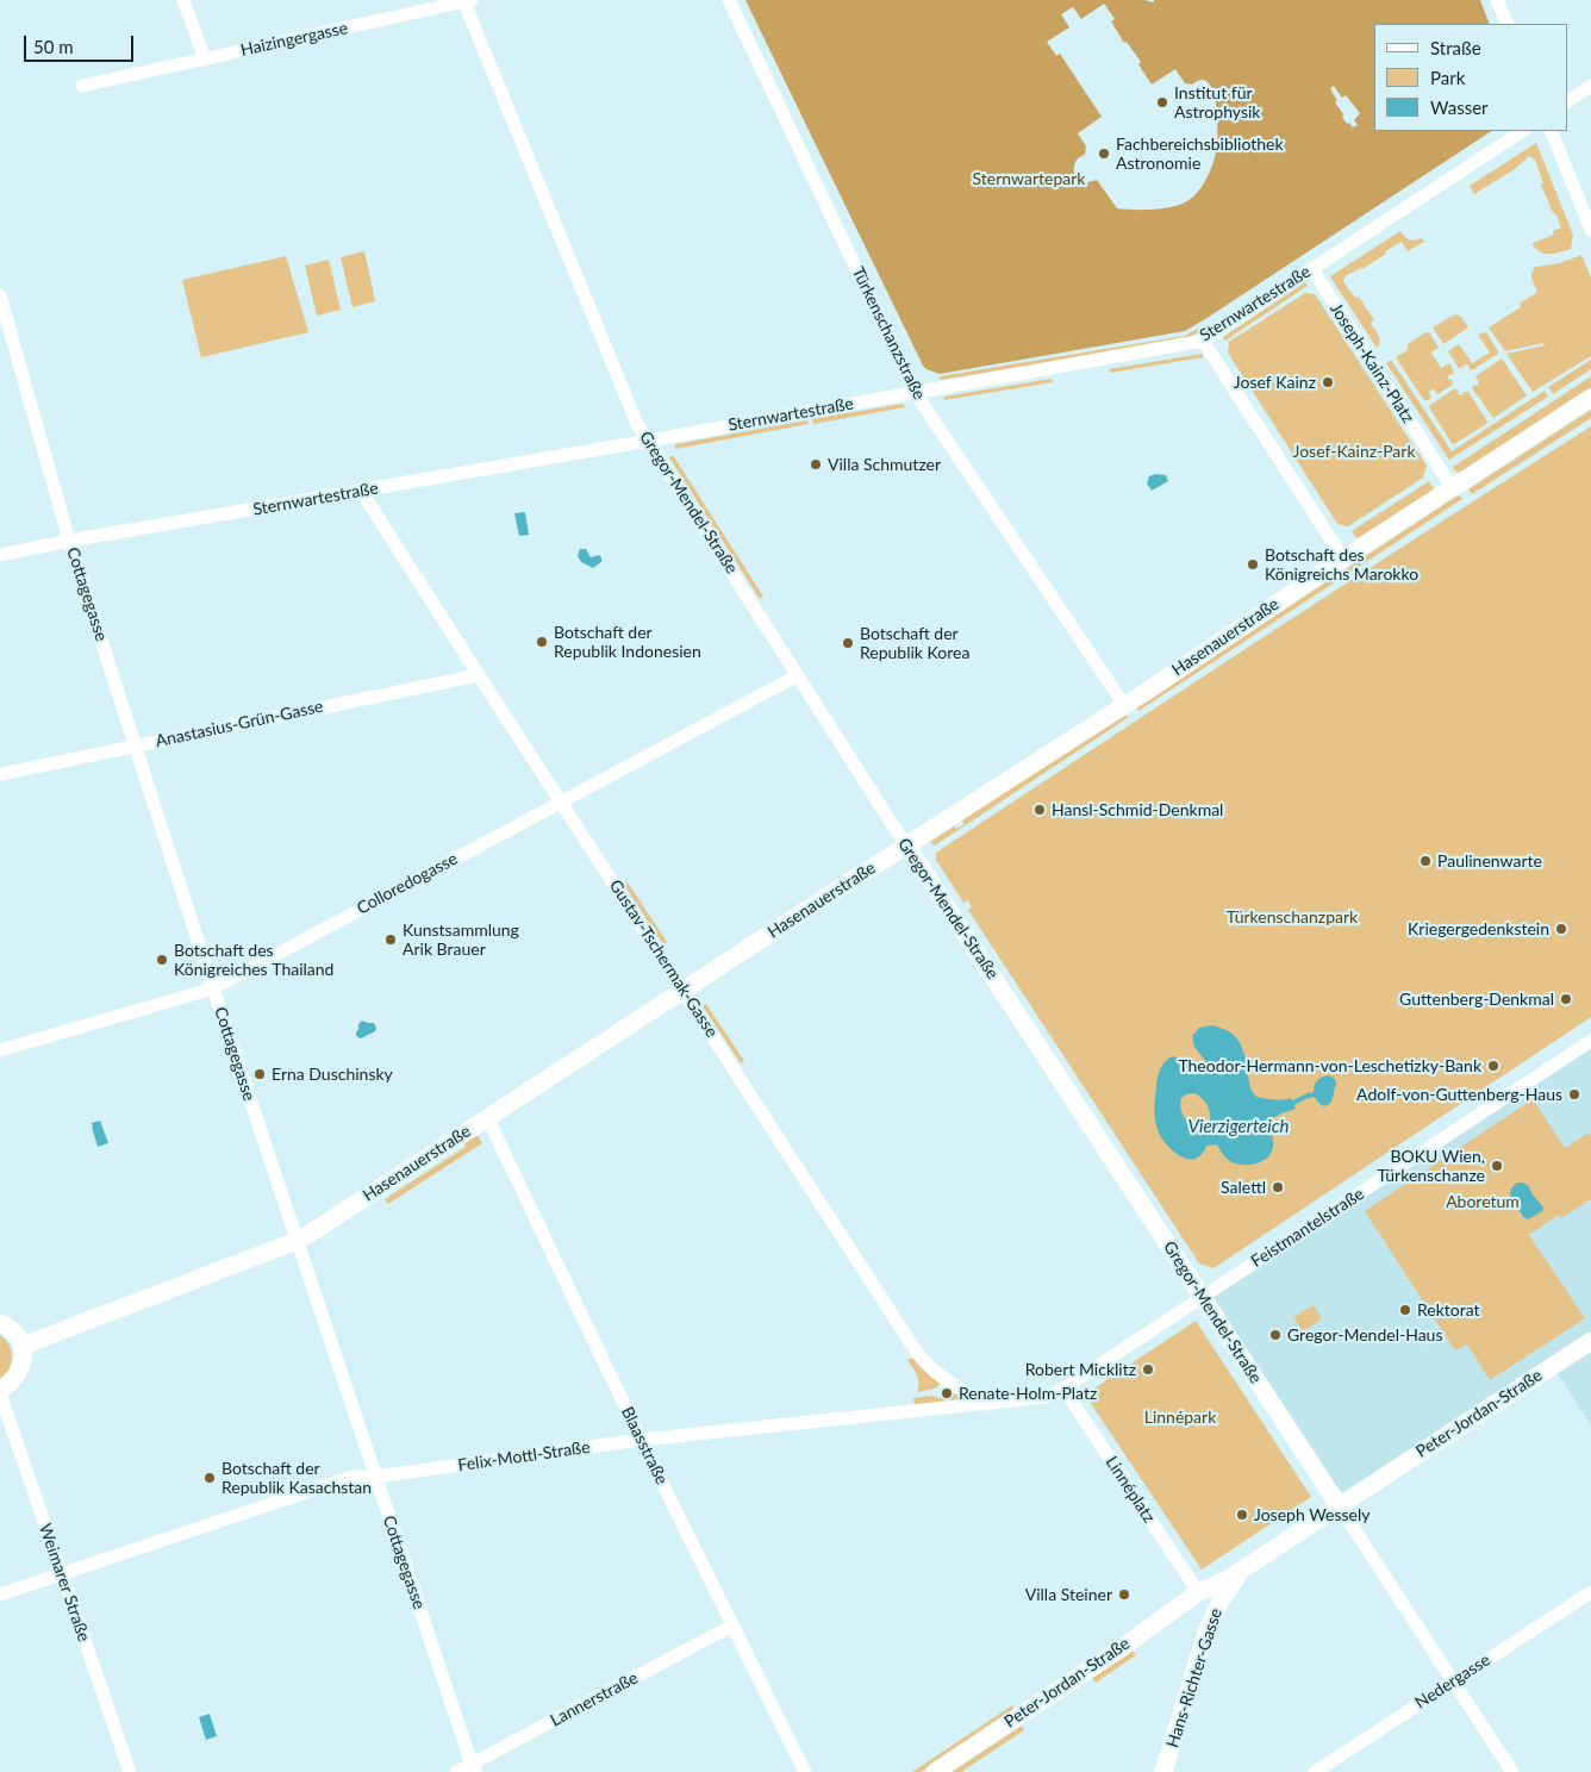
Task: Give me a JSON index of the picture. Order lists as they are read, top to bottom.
{
  "streets": {
    "street": [
      "Haizingergasse",
      "Sternwartestraße",
      "Türkenschanzstraße",
      "Joseph-Kainz-Platz",
      "Gregor-Mendel-Straße",
      "Cottagegasse",
      "Hasenauerstraße",
      "Anastasius-Grün-Gasse",
      "Colloredogasse",
      "Gustav-Tschermak-Gasse",
      "Feistmantelstraße",
      "Peter-Jordan-Straße",
      "Blaasstraße",
      "Felix-Mottl-Straße",
      "Linnéplatz",
      "Weimarer Straße",
      "Hans-Richter-Gasse",
      "Nedergasse",
      "Lannerstraße"
    ]
  },
  "crossings": [
    ["Haizingergasse", "Gregor-Mendel-Straße"],
    ["Sternwartestraße", "Türkenschanzstraße"],
    ["Sternwartestraße", "Joseph-Kainz-Platz"],
    ["Sternwartestraße", "Gregor-Mendel-Straße"],
    ["Sternwartestraße", "Cottagegasse"],
    ["Sternwartestraße", "Gustav-Tschermak-Gasse"],
    ["Türkenschanzstraße", "Hasenauerstraße"],
    ["Joseph-Kainz-Platz", "Hasenauerstraße"],
    ["Gregor-Mendel-Straße", "Hasenauerstraße"],
    ["Gregor-Mendel-Straße", "Colloredogasse"],
    ["Gregor-Mendel-Straße", "Feistmantelstraße"],
    ["Gregor-Mendel-Straße", "Peter-Jordan-Straße"],
    ["Gregor-Mendel-Straße", "Nedergasse"],
    ["Cottagegasse", "Hasenauerstraße"],
    ["Cottagegasse", "Anastasius-Grün-Gasse"],
    ["Cottagegasse", "Colloredogasse"],
    ["Cottagegasse", "Felix-Mottl-Straße"],
    ["Cottagegasse", "Lannerstraße"],
    ["Hasenauerstraße", "Gustav-Tschermak-Gasse"],
    ["Hasenauerstraße", "Blaasstraße"],
    ["Anastasius-Grün-Gasse", "Gustav-Tschermak-Gasse"],
    ["Colloredogasse", "Gustav-Tschermak-Gasse"],
    ["Gustav-Tschermak-Gasse", "Felix-Mottl-Straße"],
    ["Peter-Jordan-Straße", "Linnéplatz"],
    ["Blaasstraße", "Felix-Mottl-Straße"],
    ["Blaasstraße", "Lannerstraße"],
    ["Felix-Mottl-Straße", "Linnéplatz"],
    ["Felix-Mottl-Straße", "Weimarer Straße"]
  ],
  "water": ["Vierzigerteich"],
  "parks": [
    "Sternwartepark",
    "Josef-Kainz-Park",
    "Türkenschanzpark",
    "Aboretum",
    "Linnépark"
  ],
  "places": [
    "Institut für Astrophysik",
    "Fachbereichsbibliothek Astronomie",
    "Josef Kainz",
    "Villa Schmutzer",
    "Botschaft des Königreichs Marokko",
    "Botschaft der Republik Indonesien",
    "Botschaft der Republik Korea",
    "Hansl-Schmid-Denkmal",
    "Paulinenwarte",
    "Kriegergedenkstein",
    "Kunstsammlung Arik Brauer",
    "Botschaft des Königreiches Thailand",
    "Guttenberg-Denkmal",
    "Theodor-Hermann-von-Leschetizky-Bank",
    "Erna Duschinsky",
    "Adolf-von-Guttenberg-Haus",
    "BOKU Wien, Türkenschanze",
    "Salettl",
    "Rektorat",
    "Gregor-Mendel-Haus",
    "Robert Micklitz",
    "Renate-Holm-Platz",
    "Botschaft der Republik Kasachstan",
    "Joseph Wessely",
    "Villa Steiner"
  ],
  "legend": ["Straße", "Park", "Wasser"],
  "scale_bar": "50 m"
}
